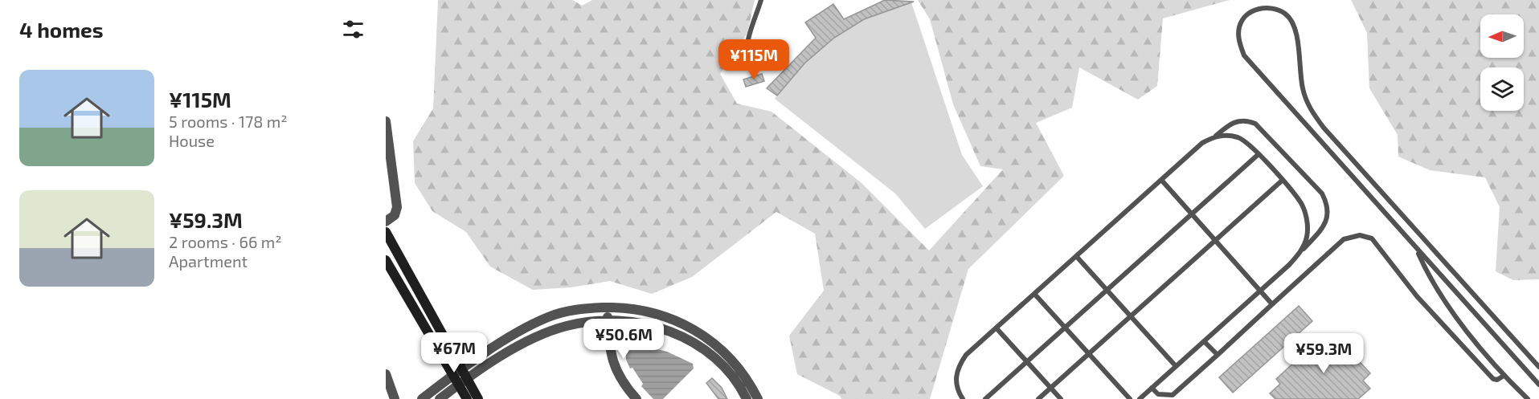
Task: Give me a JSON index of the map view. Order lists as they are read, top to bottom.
{
  "north": "left",
  "page": {
    "heading": "4 homes",
    "price": [
      "¥115M",
      "¥50.6M",
      "¥67M",
      "¥59.3M"
    ],
    "list": [
      {
        "name": "¥115M",
        "note": "5 rooms · 178 m² · House"
      },
      {
        "name": "¥59.3M",
        "note": "2 rooms · 66 m² · Apartment"
      }
    ]
  }
}
